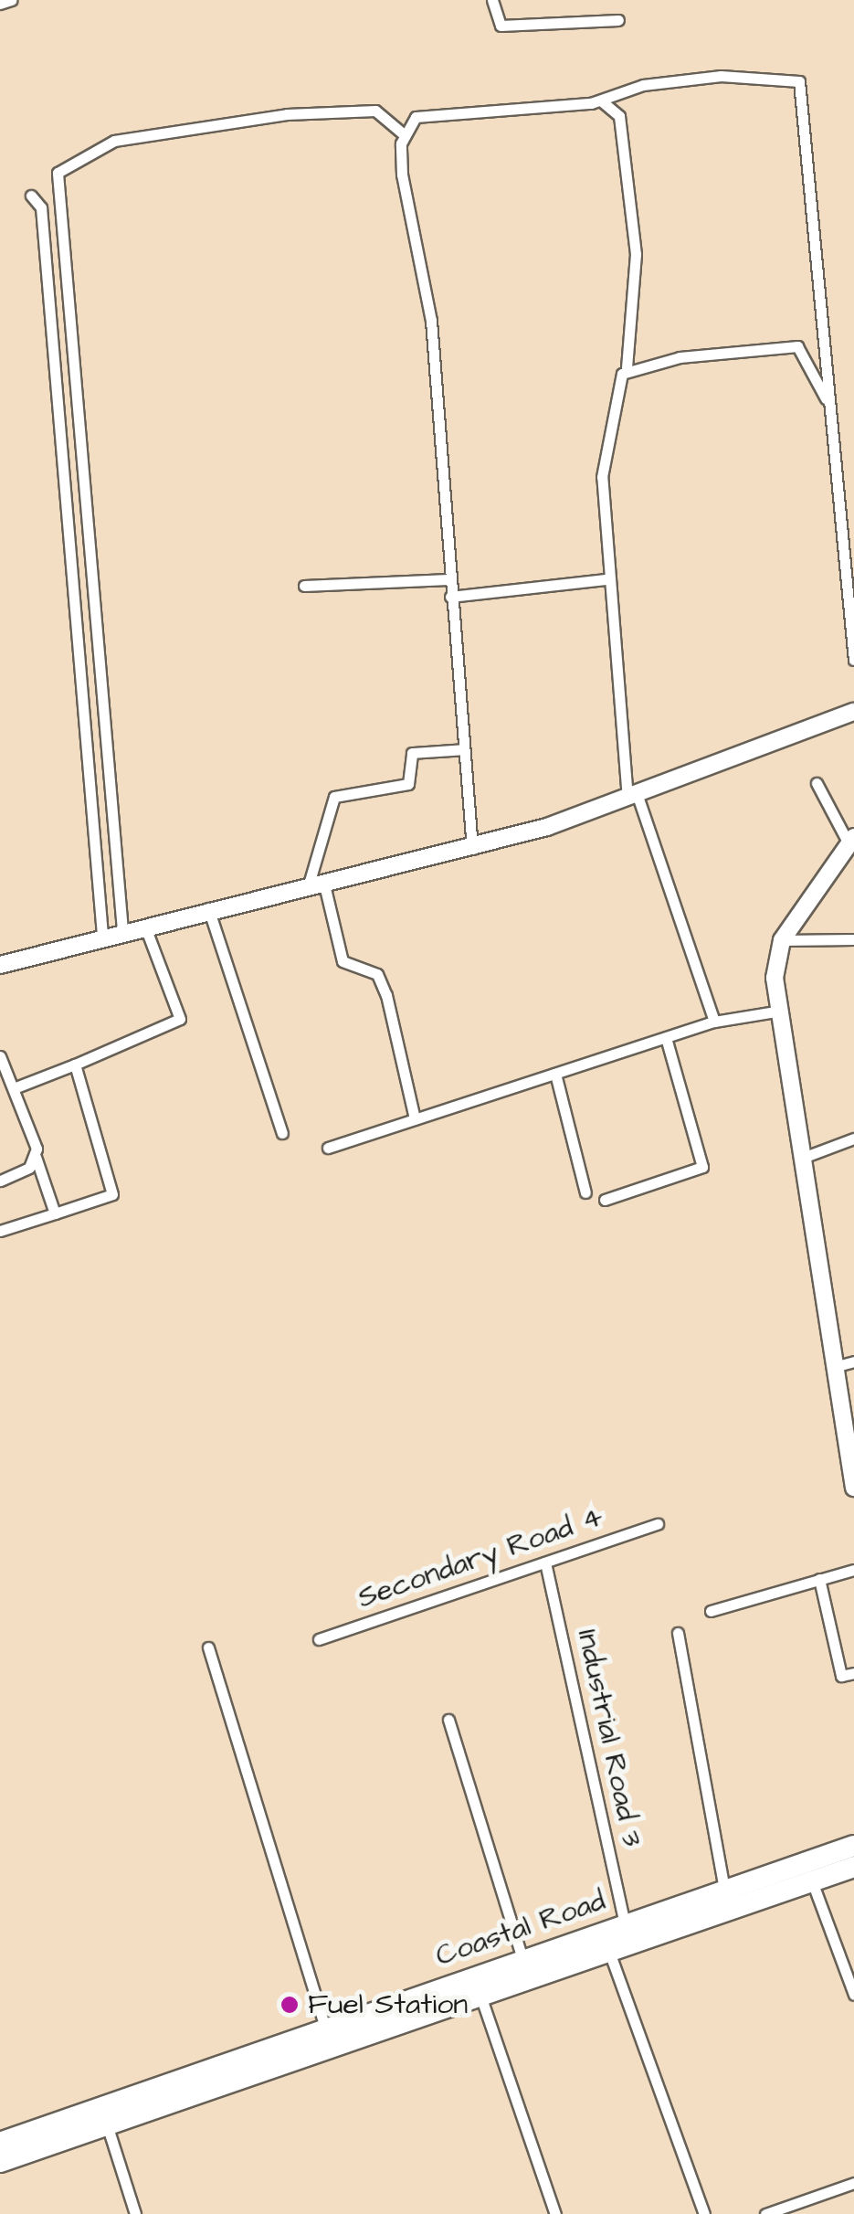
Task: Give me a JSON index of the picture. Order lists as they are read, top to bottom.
{
  "streets": {
    "highway": ["Coastal Road"],
    "street": ["Secondary Road 4", "Industrial Road 3"]
  },
  "crossings": [
    ["Secondary Road 4", "Industrial Road 3"],
    ["Industrial Road 3", "Coastal Road"]
  ],
  "places": ["Fuel Station"]
}
